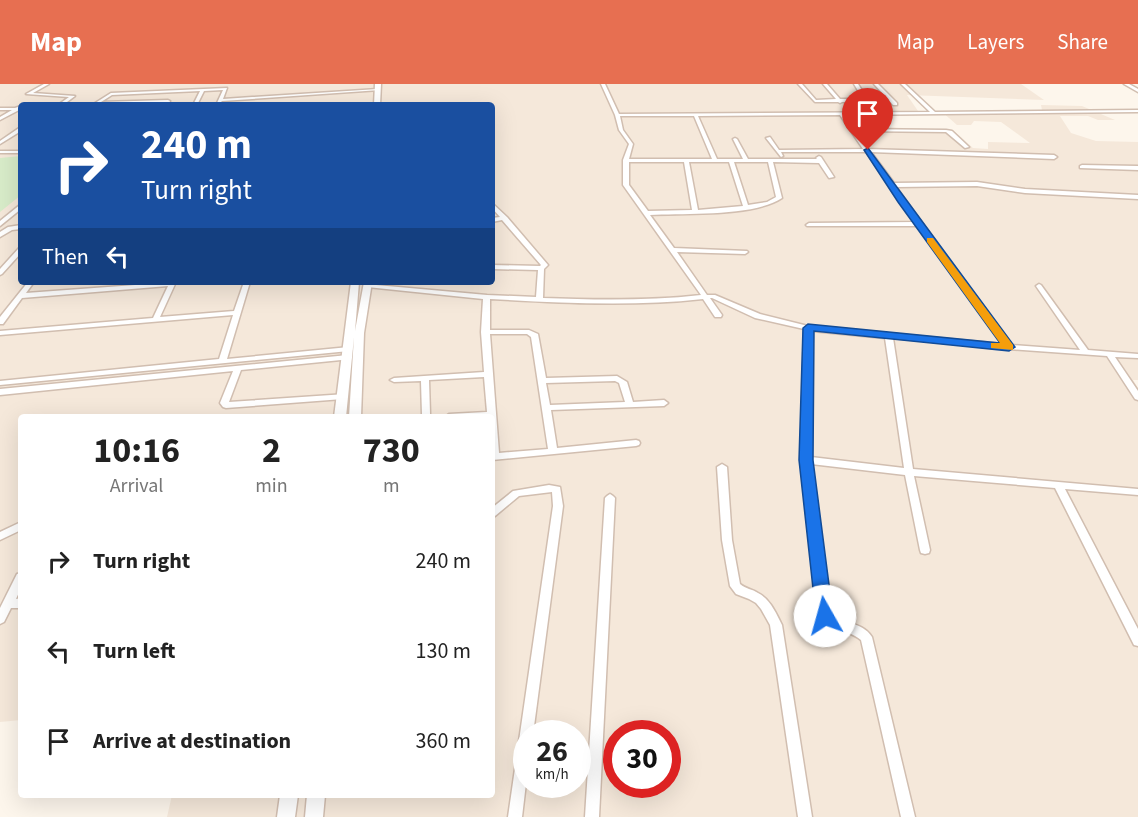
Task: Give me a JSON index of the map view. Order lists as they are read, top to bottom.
{
  "page": {
    "header": "Map",
    "nav": ["Map", "Layers", "Share"],
    "turn": ["240 m", "Turn right"],
    "then": "Then",
    "eta": [
      "10:16",
      "Arrival",
      "2",
      "min",
      "730",
      "m"
    ],
    "list": [
      {
        "name": "Turn right",
        "value": "240 m"
      },
      {
        "name": "Turn left",
        "value": "130 m"
      },
      {
        "name": "Arrive at destination",
        "value": "360 m"
      }
    ],
    "speed": "26 km/h",
    "limit": "30"
  }
}
